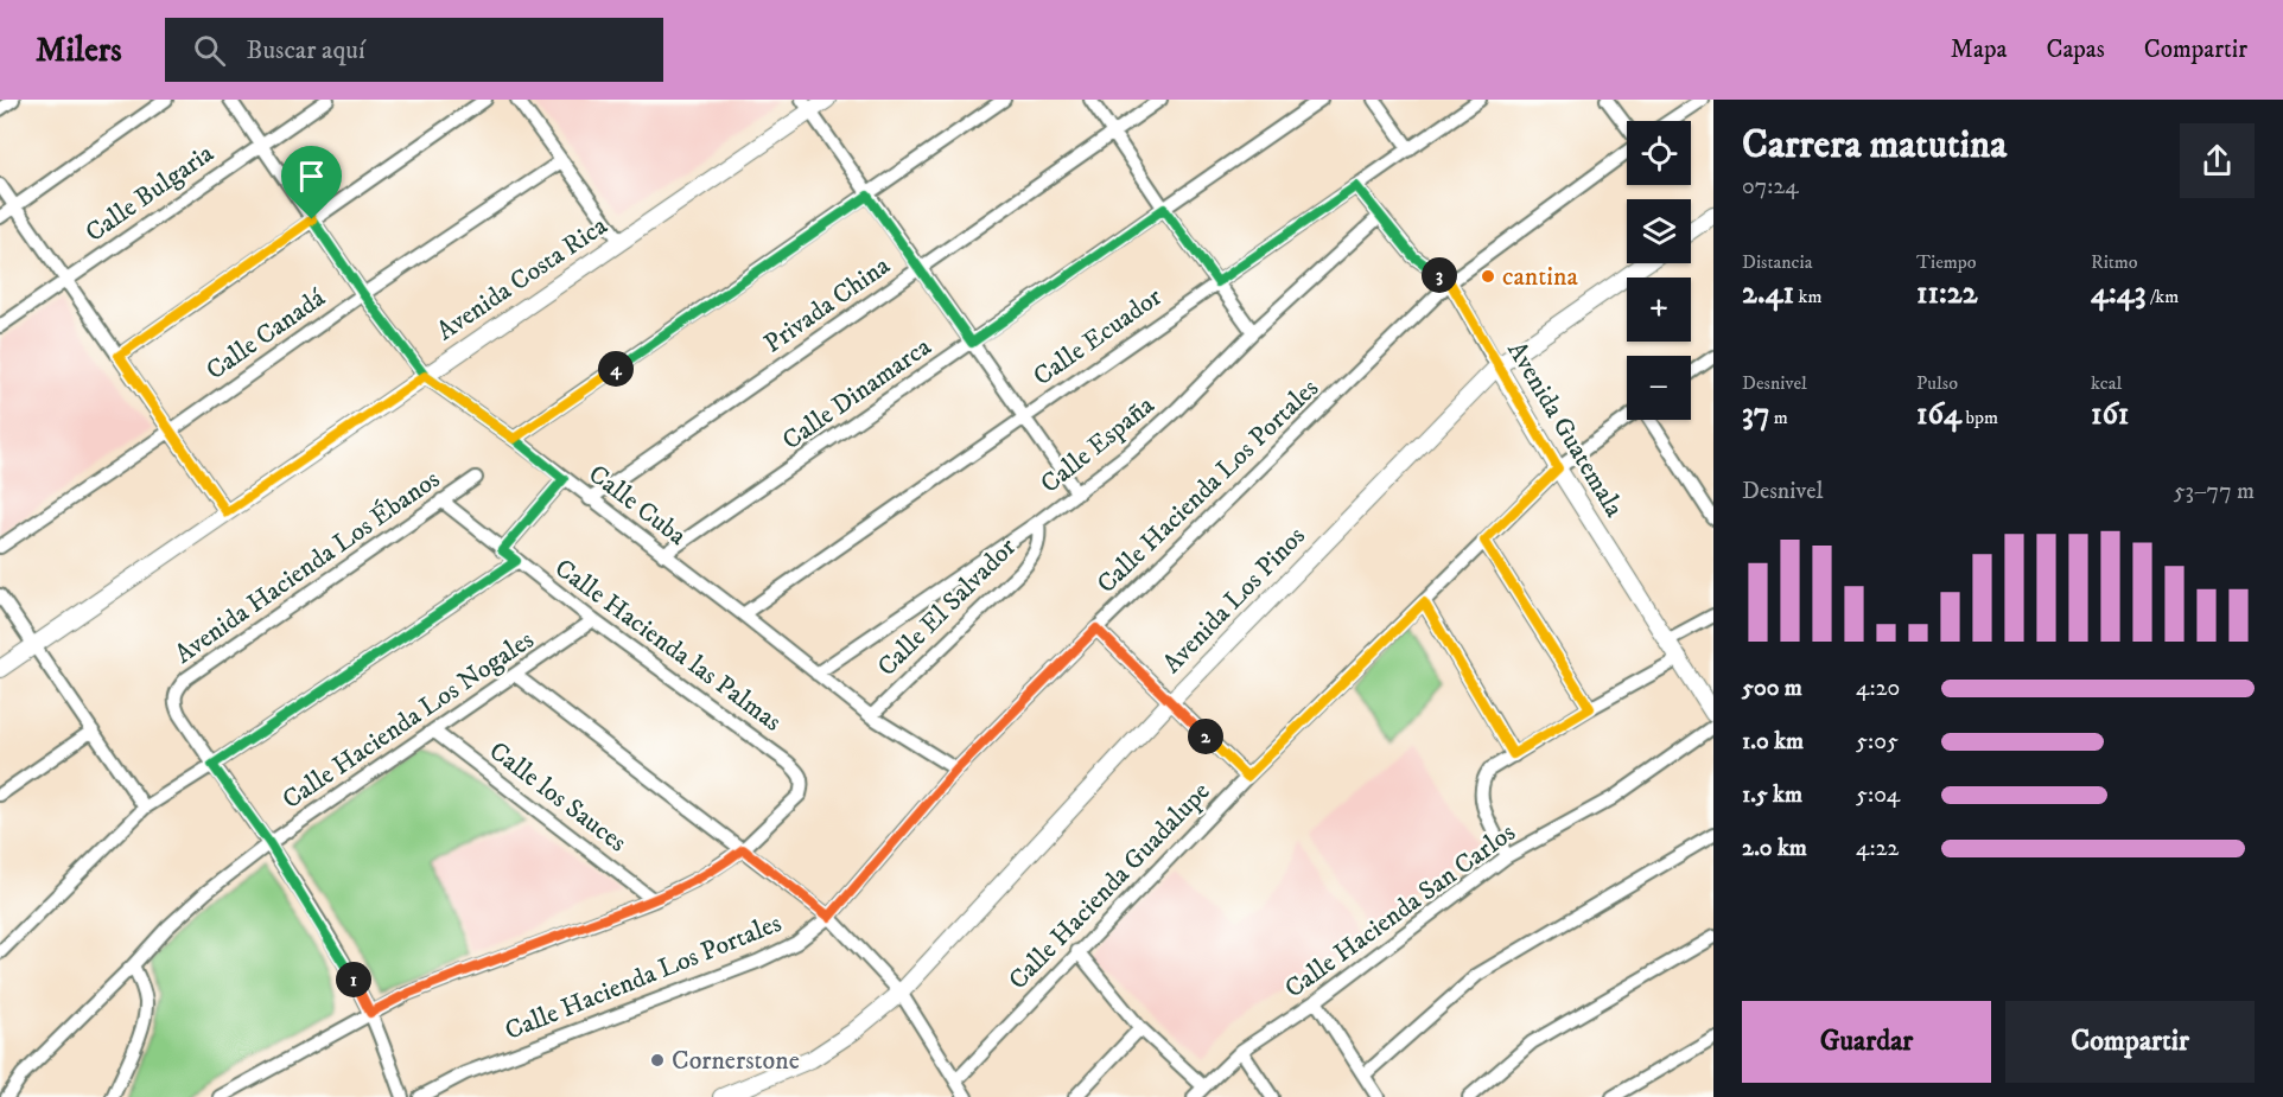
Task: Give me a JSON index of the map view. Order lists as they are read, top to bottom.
{
  "streets": {
    "street": [
      "Calle Bulgaria",
      "Avenida Costa Rica",
      "Privada China",
      "Calle Canadá",
      "Calle Ecuador",
      "Calle Dinamarca",
      "Avenida Guatemala",
      "Calle España",
      "Calle Hacienda Los Portales",
      "Calle Cuba",
      "Avenida Hacienda Los Ébanos",
      "Avenida Los Pinos",
      "Calle El Salvador",
      "Calle Hacienda las Palmas",
      "Calle Hacienda Los Nogales",
      "Calle los Sauces",
      "Calle Hacienda Guadalupe",
      "Calle Hacienda San Carlos"
    ]
  },
  "crossings": [
    ["Calle Bulgaria", "Calle Cuba"],
    ["Avenida Costa Rica", "Calle Cuba"],
    ["Privada China", "Calle Cuba"],
    ["Calle Canadá", "Calle Cuba"],
    ["Calle Ecuador", "Avenida Guatemala"],
    ["Calle Ecuador", "Calle Cuba"],
    ["Calle Dinamarca", "Calle Cuba"],
    ["Avenida Guatemala", "Calle España"],
    ["Avenida Guatemala", "Calle Hacienda Los Portales"],
    ["Avenida Guatemala", "Avenida Los Pinos"],
    ["Avenida Guatemala", "Calle Hacienda Guadalupe"],
    ["Calle España", "Calle Cuba"],
    ["Calle España", "Calle El Salvador"],
    ["Calle Hacienda Los Portales", "Calle Cuba"],
    ["Calle Cuba", "Calle El Salvador"],
    ["Avenida Hacienda Los Ébanos", "Calle Hacienda las Palmas"],
    ["Calle Hacienda las Palmas", "Calle Hacienda Los Nogales"],
    ["Calle Hacienda Los Nogales", "Calle los Sauces"]
  ],
  "places": ["cantina", "Cornerstone"],
  "page": {
    "header": "Milers",
    "search": "Buscar aquí",
    "nav": ["Mapa", "Capas", "Compartir"],
    "heading": ["Carrera matutina", "07:24"],
    "map_buttons": ["+", "−"],
    "stats": [
      ["Distancia", "2.41 km"],
      ["Tiempo", "11:22"],
      ["Ritmo", "4:43 /km"],
      ["Desnivel", "37 m"],
      ["Pulso", "164 bpm"],
      ["kcal", "161"]
    ],
    "pins": [
      "3",
      "4",
      "2",
      "1"
    ],
    "chart": ["Desnivel", "53–77 m"],
    "list": [
      {
        "name": "500 m",
        "note": "4:20"
      },
      {
        "name": "1.0 km",
        "note": "5:05"
      },
      {
        "name": "1.5 km",
        "note": "5:04"
      },
      {
        "name": "2.0 km",
        "note": "4:22"
      }
    ],
    "buttons": ["Guardar", "Compartir"]
  }
}
